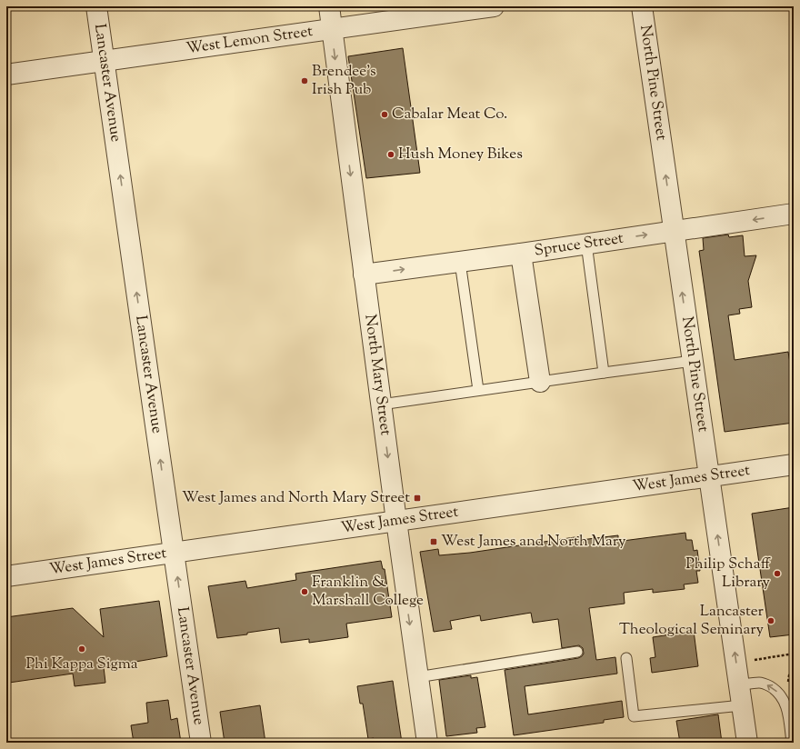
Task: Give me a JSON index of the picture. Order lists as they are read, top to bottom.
{
  "streets": {
    "street": [
      "West Lemon Street",
      "Lancaster Avenue",
      "North Pine Street",
      "Spruce Street",
      "North Mary Street",
      "West James Street"
    ]
  },
  "crossings": [
    ["West Lemon Street", "Lancaster Avenue"],
    ["West Lemon Street", "North Mary Street"],
    ["Lancaster Avenue", "West James Street"],
    ["North Pine Street", "Spruce Street"],
    ["North Pine Street", "West James Street"],
    ["Spruce Street", "North Mary Street"],
    ["North Mary Street", "West James Street"]
  ],
  "one_way": ["Lancaster Avenue", "North Pine Street", "North Mary Street"],
  "places": {
    "other": [
      "Brendee's Irish Pub",
      "Cabalar Meat Co.",
      "Hush Money Bikes",
      "Philip Schaff Library",
      "Franklin & Marshall College",
      "Lancaster Theological Seminary",
      "Phi Kappa Sigma"
    ],
    "transit": ["West James and North Mary Street", "West James and North Mary"]
  }
}
